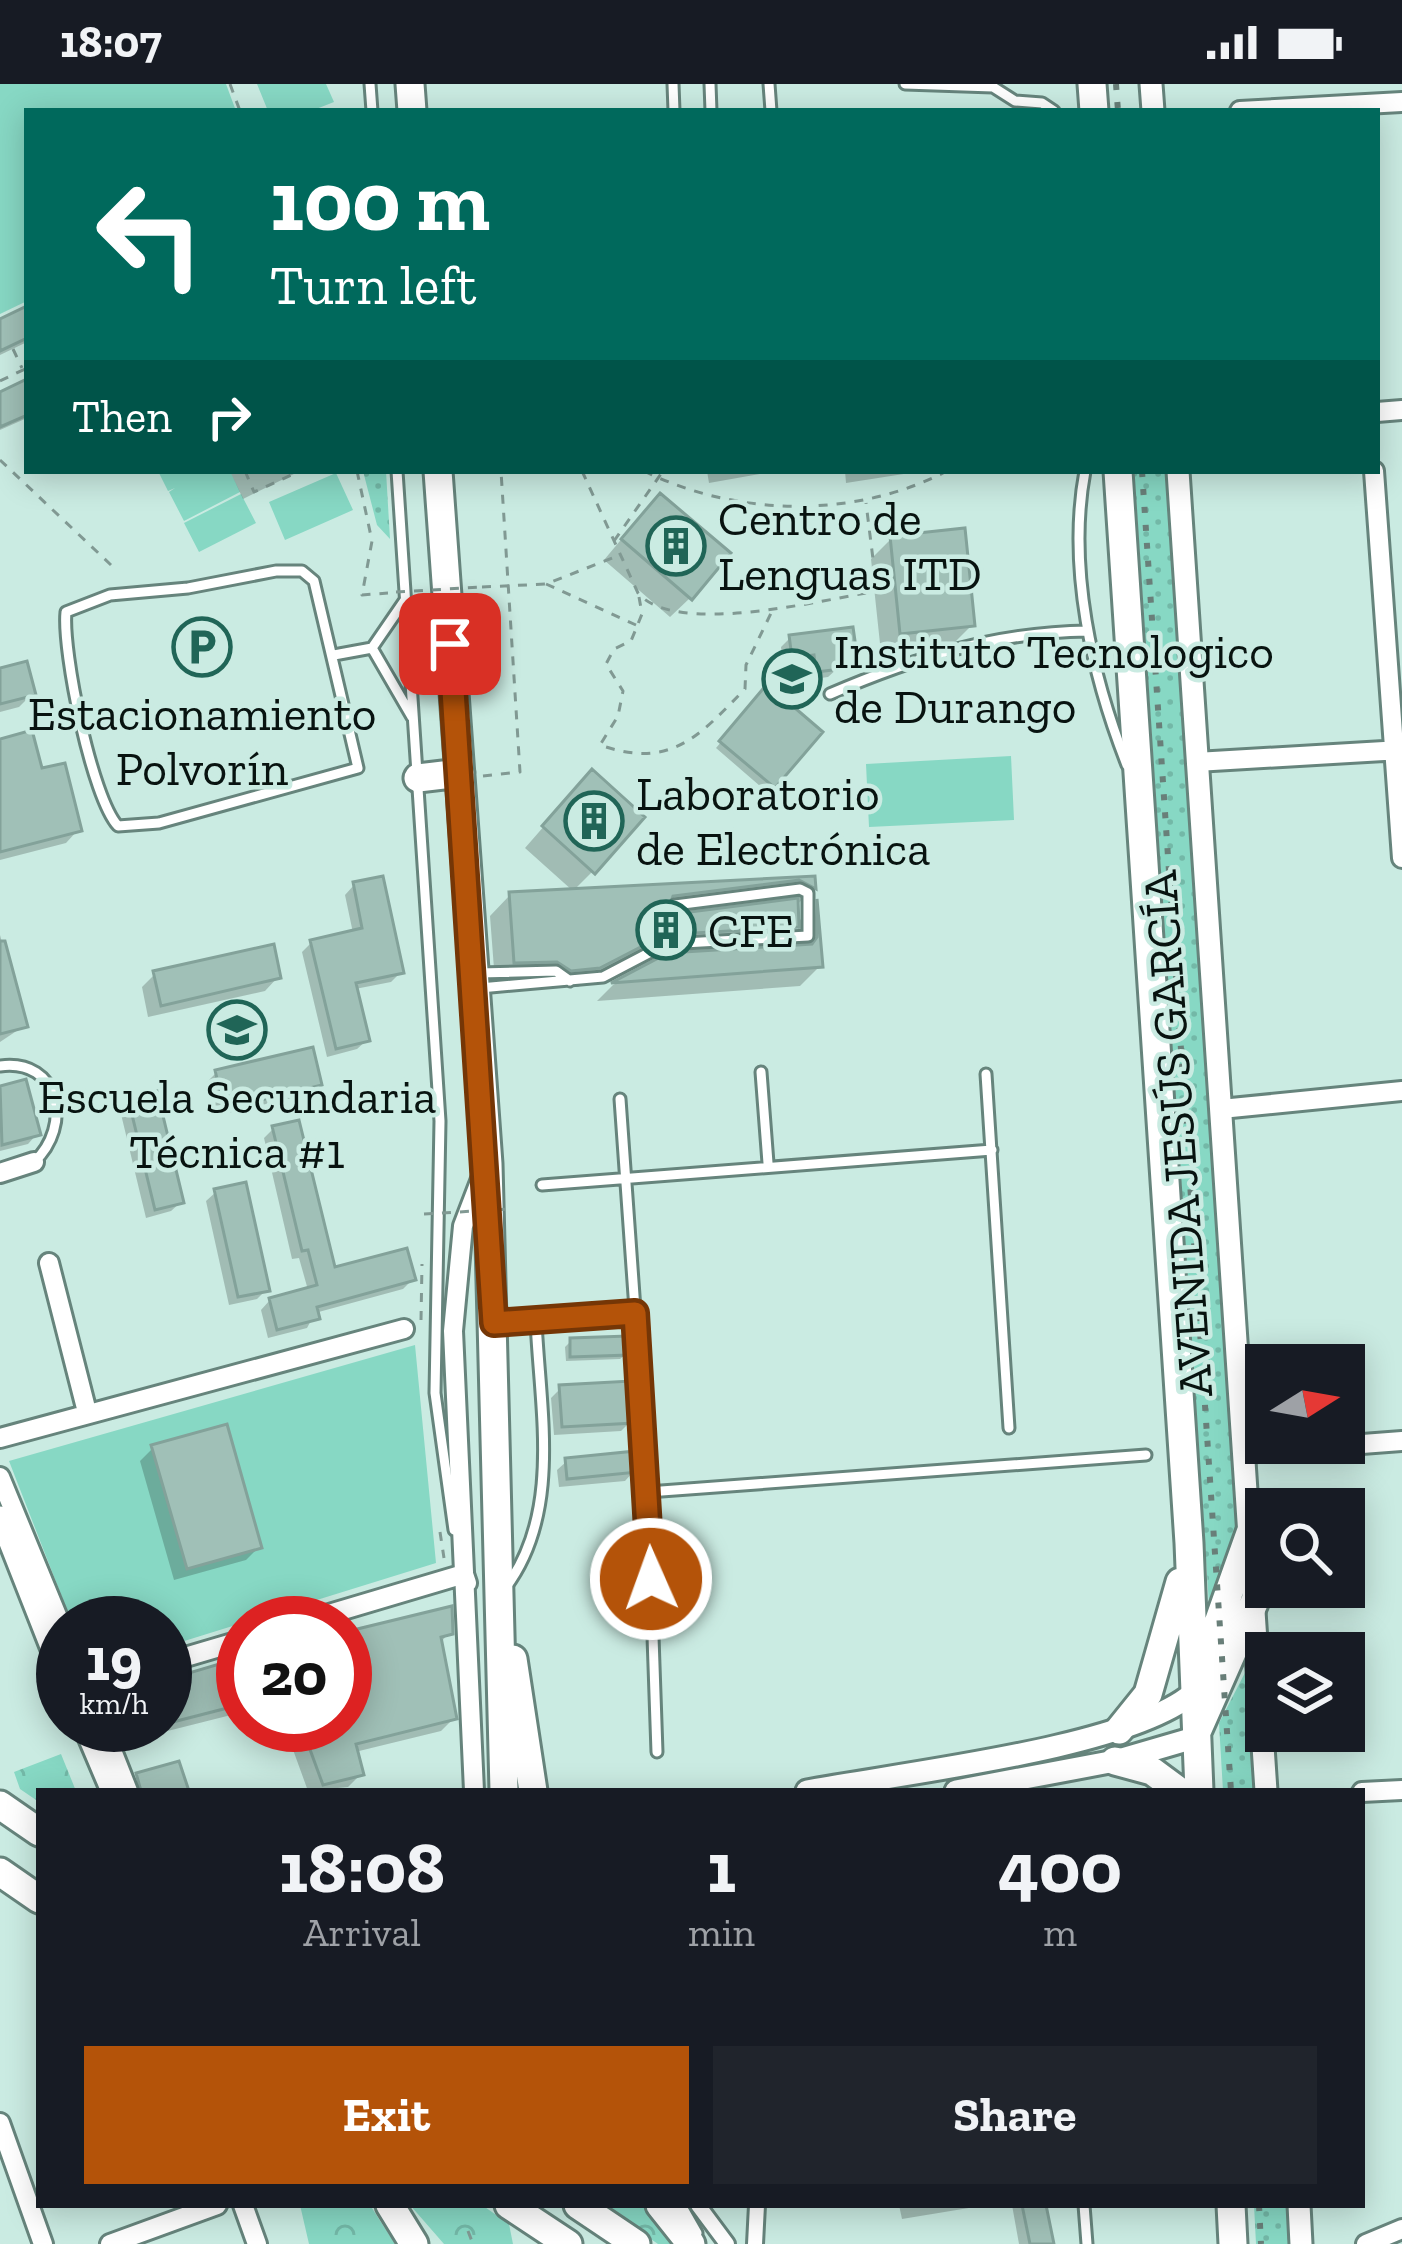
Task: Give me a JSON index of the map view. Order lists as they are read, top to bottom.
{
  "streets": {
    "main road": ["AVENIDA JESÚS GARCÍA"]
  },
  "places": {
    "building": ["Centro de Lenguas ITD", "Laboratorio de Electrónica", "CFE"],
    "parking": ["Estacionamiento Polvorín"],
    "school or university": ["Instituto Tecnologico de Durango", "Escuela Secundaria Técnica #1"]
  },
  "north": "right",
  "page": {
    "status": "18:07",
    "turn": ["100 m", "Turn left"],
    "then": "Then",
    "speed": "19 km/h",
    "limit": "20",
    "eta": [
      "18:08",
      "Arrival",
      "1",
      "min",
      "400",
      "m"
    ],
    "buttons": ["Exit", "Share"]
  }
}
